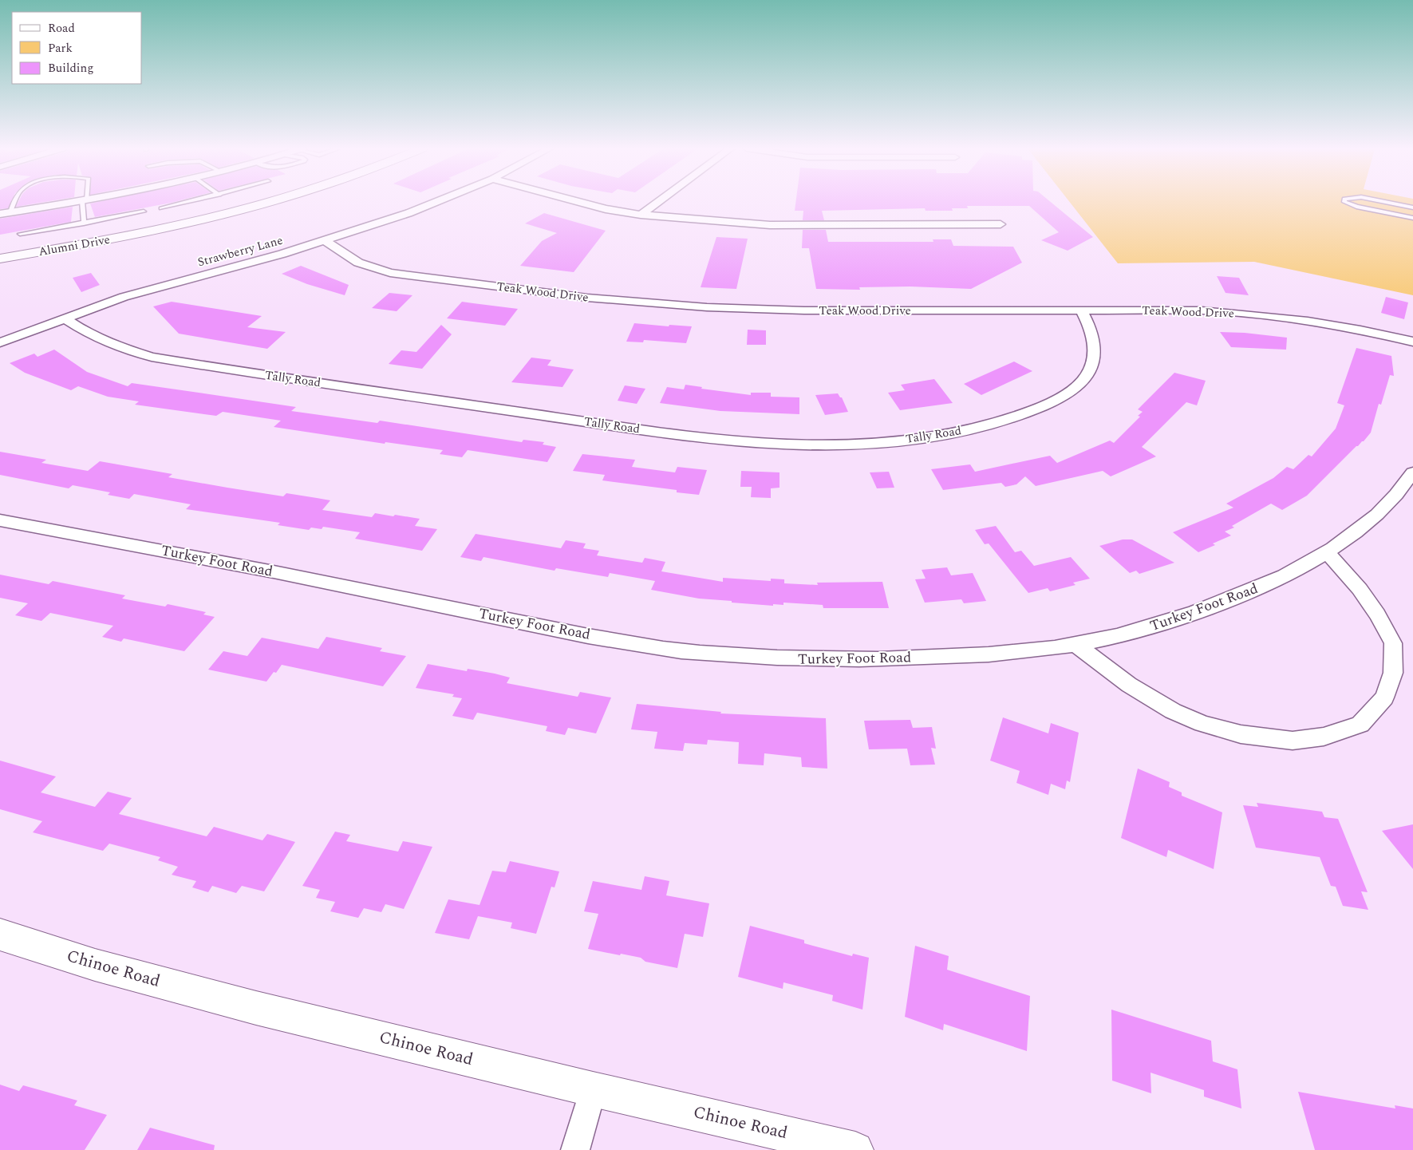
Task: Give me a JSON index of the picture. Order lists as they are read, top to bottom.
{
  "streets": {
    "main road": ["Alumni Drive", "Chinoe Road"],
    "street": [
      "Strawberry Lane",
      "Teak Wood Drive",
      "Tally Road",
      "Turkey Foot Road"
    ]
  },
  "crossings": [
    ["Strawberry Lane", "Teak Wood Drive"],
    ["Strawberry Lane", "Tally Road"],
    ["Teak Wood Drive", "Tally Road"]
  ],
  "legend": ["Road", "Park", "Building"]
}
